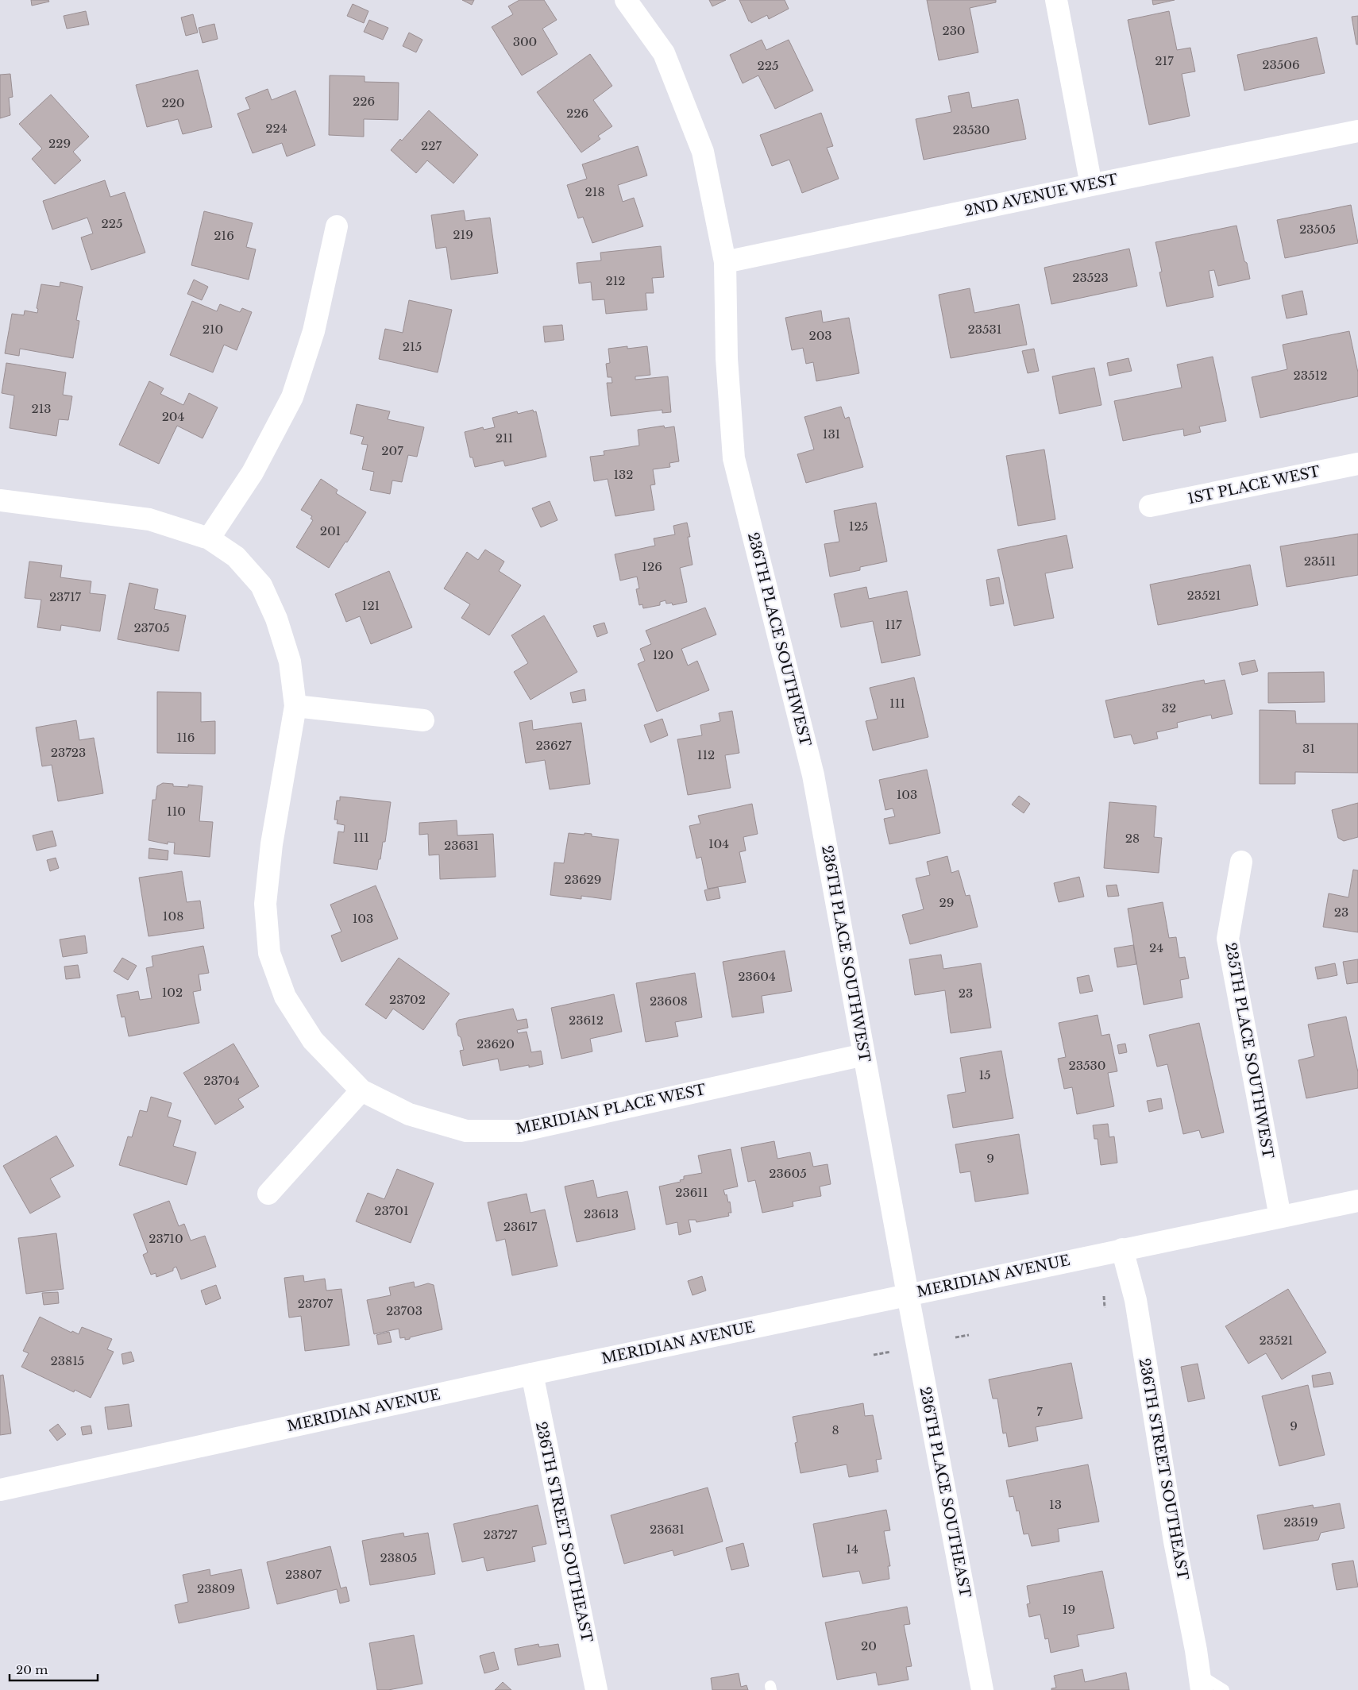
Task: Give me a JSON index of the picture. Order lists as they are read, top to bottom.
{
  "streets": {
    "street": [
      "2ND AVENUE WEST",
      "1ST PLACE WEST",
      "236TH PLACE SOUTHWEST",
      "235TH PLACE SOUTHWEST",
      "MERIDIAN PLACE WEST",
      "MERIDIAN AVENUE",
      "236TH STREET SOUTHEAST",
      "236TH PLACE SOUTHEAST"
    ]
  },
  "crossings": [
    ["2ND AVENUE WEST", "236TH PLACE SOUTHWEST"],
    ["236TH PLACE SOUTHWEST", "MERIDIAN PLACE WEST"],
    ["236TH PLACE SOUTHWEST", "MERIDIAN AVENUE"],
    ["236TH PLACE SOUTHWEST", "236TH PLACE SOUTHEAST"],
    ["235TH PLACE SOUTHWEST", "MERIDIAN AVENUE"],
    ["MERIDIAN AVENUE", "236TH STREET SOUTHEAST"],
    ["MERIDIAN AVENUE", "236TH PLACE SOUTHEAST"]
  ],
  "house_numbers": [
    "230",
    "300",
    "217",
    "23506",
    "225",
    "226",
    "220",
    "226",
    "224",
    "23530",
    "229",
    "227",
    "218",
    "225",
    "23505",
    "219",
    "216",
    "23523",
    "212",
    "210",
    "23531",
    "203",
    "215",
    "23512",
    "213",
    "204",
    "131",
    "211",
    "207",
    "132",
    "125",
    "201",
    "23511",
    "126",
    "23521",
    "23717",
    "121",
    "117",
    "23705",
    "120",
    "111",
    "32",
    "116",
    "23627",
    "31",
    "23723",
    "112",
    "103",
    "110",
    "111",
    "28",
    "104",
    "23631",
    "23629",
    "29",
    "23",
    "108",
    "103",
    "24",
    "23604",
    "102",
    "23",
    "23702",
    "23608",
    "23612",
    "23620",
    "23530",
    "15",
    "23704",
    "9",
    "23605",
    "23611",
    "23701",
    "23613",
    "23617",
    "23710",
    "23707",
    "23703",
    "23521",
    "23815",
    "7",
    "9",
    "8",
    "13",
    "23519",
    "23631",
    "23727",
    "14",
    "23805",
    "23807",
    "23809",
    "19",
    "20"
  ],
  "scale_bar": "20 m"
}
